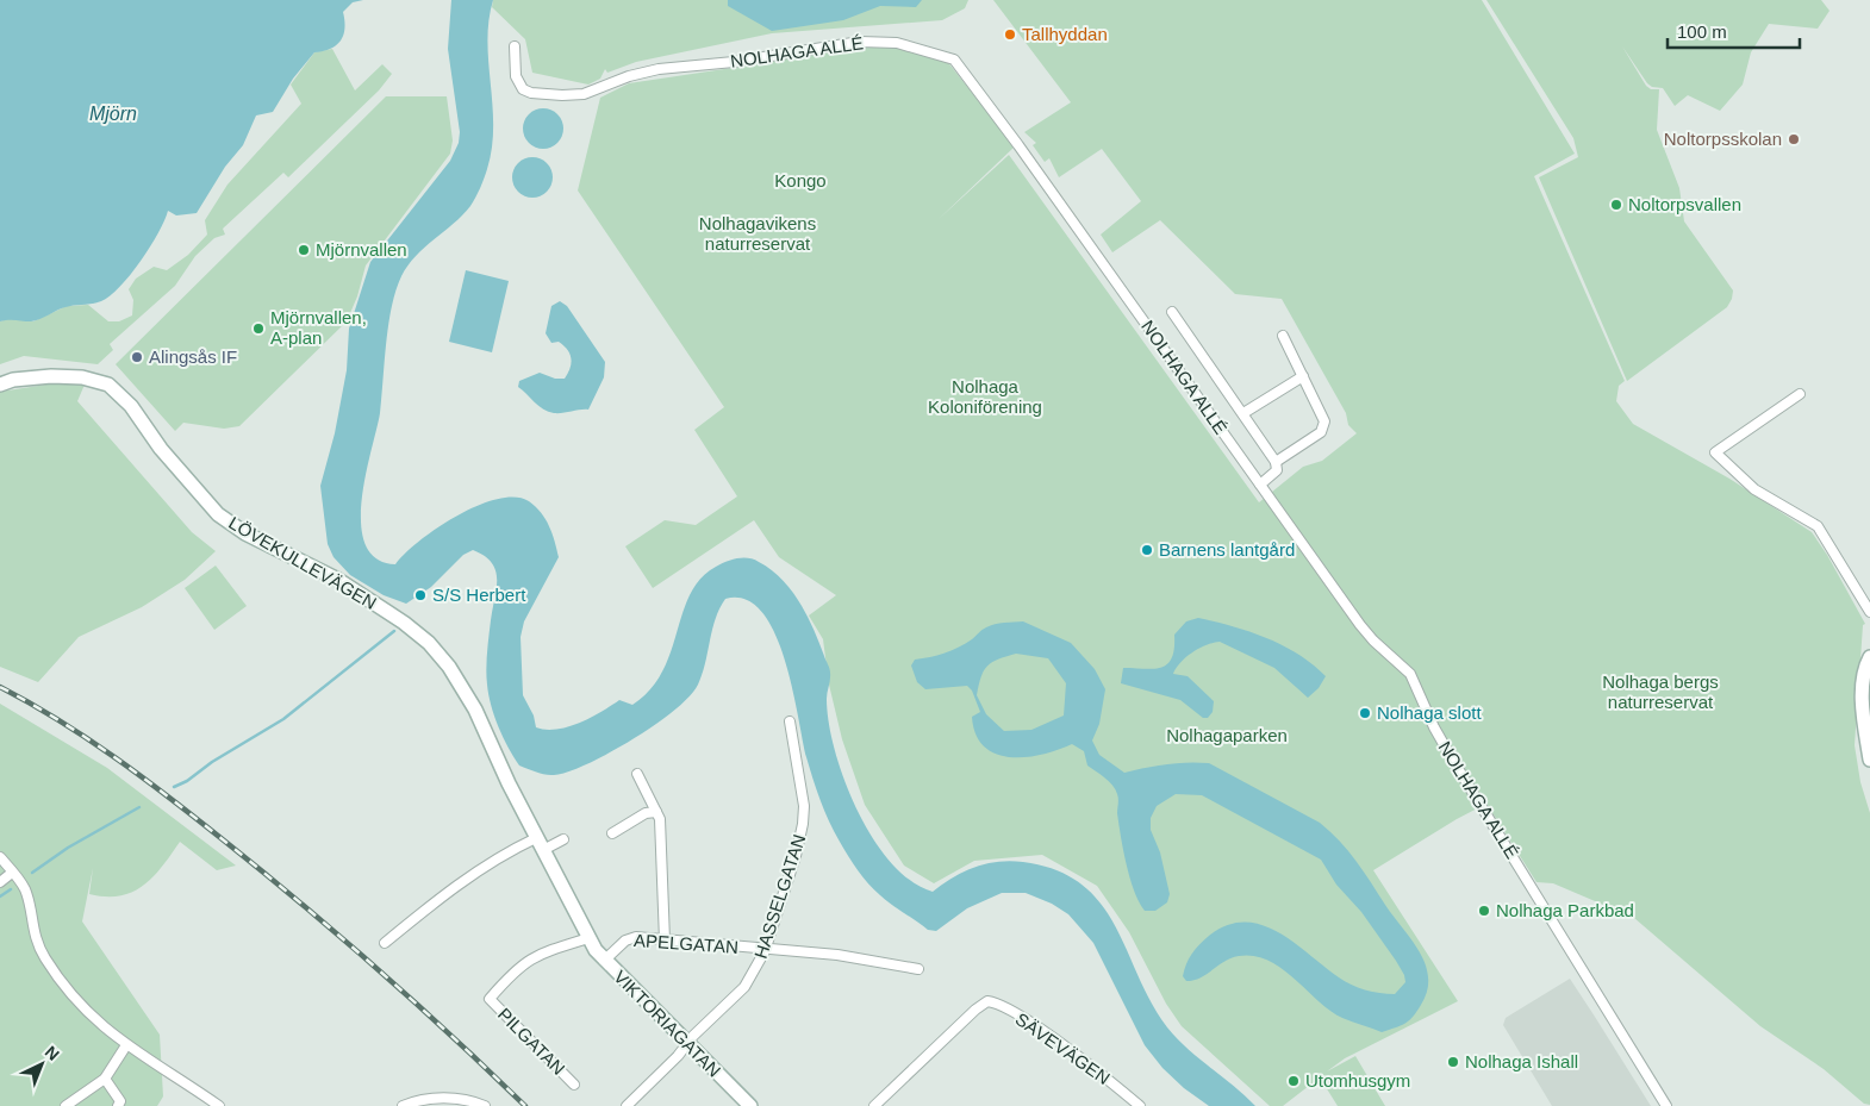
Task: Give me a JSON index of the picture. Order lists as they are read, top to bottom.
{
  "streets": {
    "street": [
      "NOLHAGA ALLÉ",
      "LÖVEKULLEVÄGEN",
      "HASSELGATAN",
      "APELGATAN",
      "VIKTORIAGATAN",
      "PILGATAN",
      "SÄVEVÄGEN"
    ]
  },
  "crossings": [
    ["LÖVEKULLEVÄGEN", "VIKTORIAGATAN"],
    ["LÖVEKULLEVÄGEN", "PILGATAN"],
    ["HASSELGATAN", "APELGATAN"],
    ["HASSELGATAN", "VIKTORIAGATAN"],
    ["APELGATAN", "VIKTORIAGATAN"],
    ["VIKTORIAGATAN", "PILGATAN"]
  ],
  "water": ["Mjörn"],
  "parks": [
    "Kongo",
    "Nolhagavikens naturreservat",
    "Nolhaga Koloniförening",
    "Nolhaga bergs naturreservat",
    "Nolhagaparken"
  ],
  "places": [
    "Tallhyddan",
    "Noltorpsskolan",
    "Noltorpsvallen",
    "Mjörnvallen",
    "Mjörnvallen, A-plan",
    "Alingsås IF",
    "Barnens lantgård",
    "S/S Herbert",
    "Nolhaga slott",
    "Nolhaga Parkbad",
    "Nolhaga Ishall",
    "Utomhusgym"
  ],
  "scale_bar": "100 m",
  "north": "top right"
}
